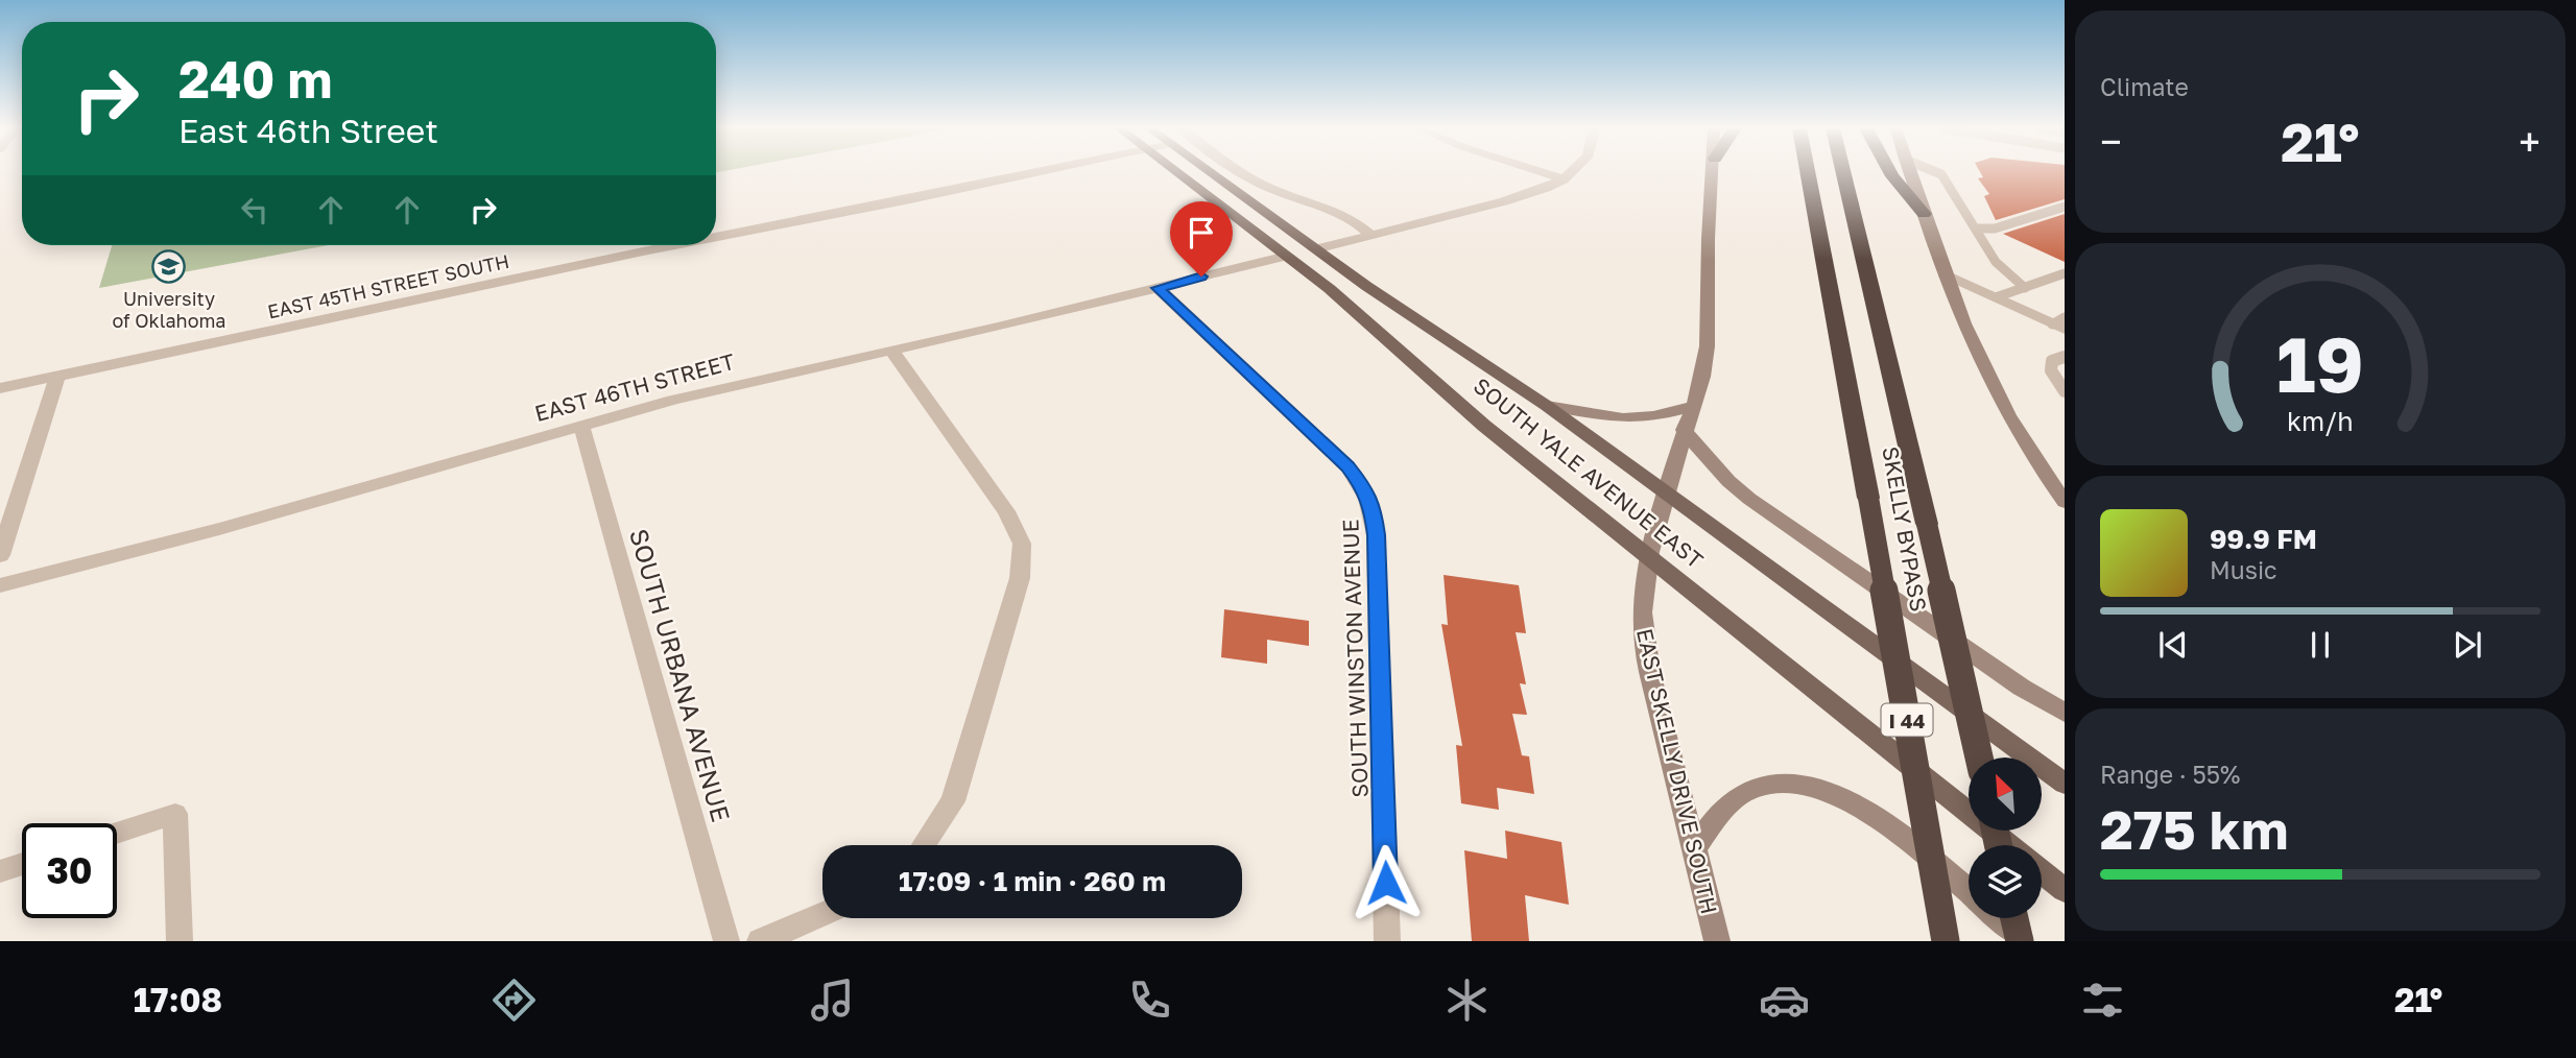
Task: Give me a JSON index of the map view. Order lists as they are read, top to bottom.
{
  "streets": {
    "highway": ["SKELLY BYPASS", "I 44"],
    "main road": ["SOUTH YALE AVENUE EAST", "EAST SKELLY DRIVE SOUTH"],
    "street": [
      "EAST 45TH STREET SOUTH",
      "EAST 46TH STREET",
      "SOUTH WINSTON AVENUE",
      "SOUTH URBANA AVENUE"
    ]
  },
  "crossings": [
    ["EAST 46TH STREET", "SOUTH YALE AVENUE EAST"],
    ["EAST 46TH STREET", "SOUTH WINSTON AVENUE"],
    ["EAST 46TH STREET", "SOUTH URBANA AVENUE"],
    ["SOUTH YALE AVENUE EAST", "EAST SKELLY DRIVE SOUTH"]
  ],
  "places": {
    "school or university": ["University of Oklahoma"]
  },
  "north": "top left",
  "page": {
    "tile": [
      "Climate",
      ["Range · 55%", "275 km"]
    ],
    "turn": ["240 m", "East 46th Street"],
    "heat": ["−", "21°", "+"],
    "song": ["99.9 FM", "Music"],
    "limit": "30",
    "trip": "17:09 · 1 min · 260 m",
    "tabs": ["17:08", "21°"],
    "gauge": ["19", "km/h"]
  }
}
